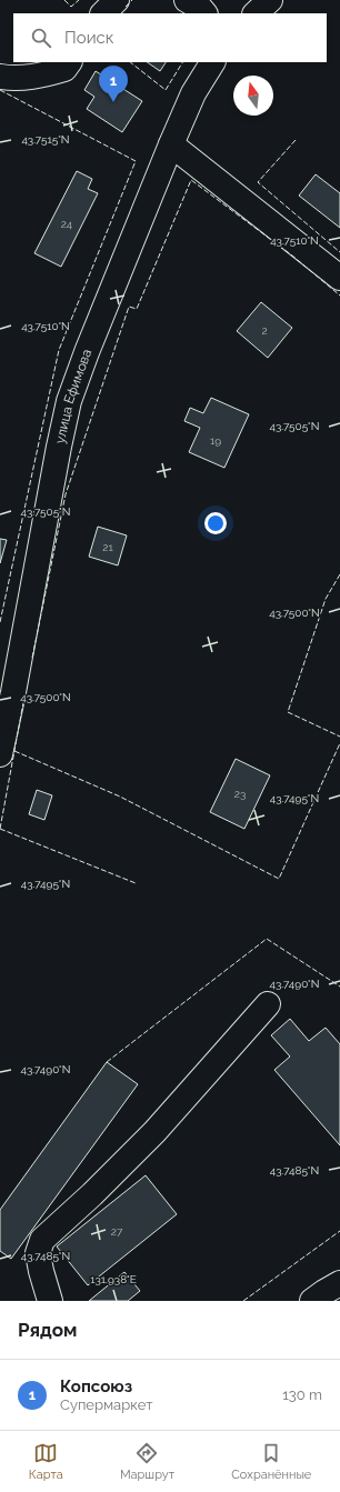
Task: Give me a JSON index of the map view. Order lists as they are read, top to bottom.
{
  "streets": {
    "main road": ["улица Ефимова"]
  },
  "house_numbers": [
    "24",
    "2",
    "19",
    "21",
    "23",
    "27"
  ],
  "north": "top",
  "page": {
    "search": "Поиск",
    "pins": "1",
    "heading": "Рядом",
    "list": [
      {
        "mark": "1",
        "name": "Копсоюз",
        "note": "Супермаркет",
        "value": "130 m"
      }
    ],
    "nav": ["Карта", "Маршрут", "Сохранённые"]
  },
  "coordinates": [
    "43.7515°N",
    "43.7510°N",
    "43.7505°N",
    "43.7500°N",
    "43.7495°N",
    "43.7490°N",
    "43.7485°N",
    "131.938°E"
  ]
}
